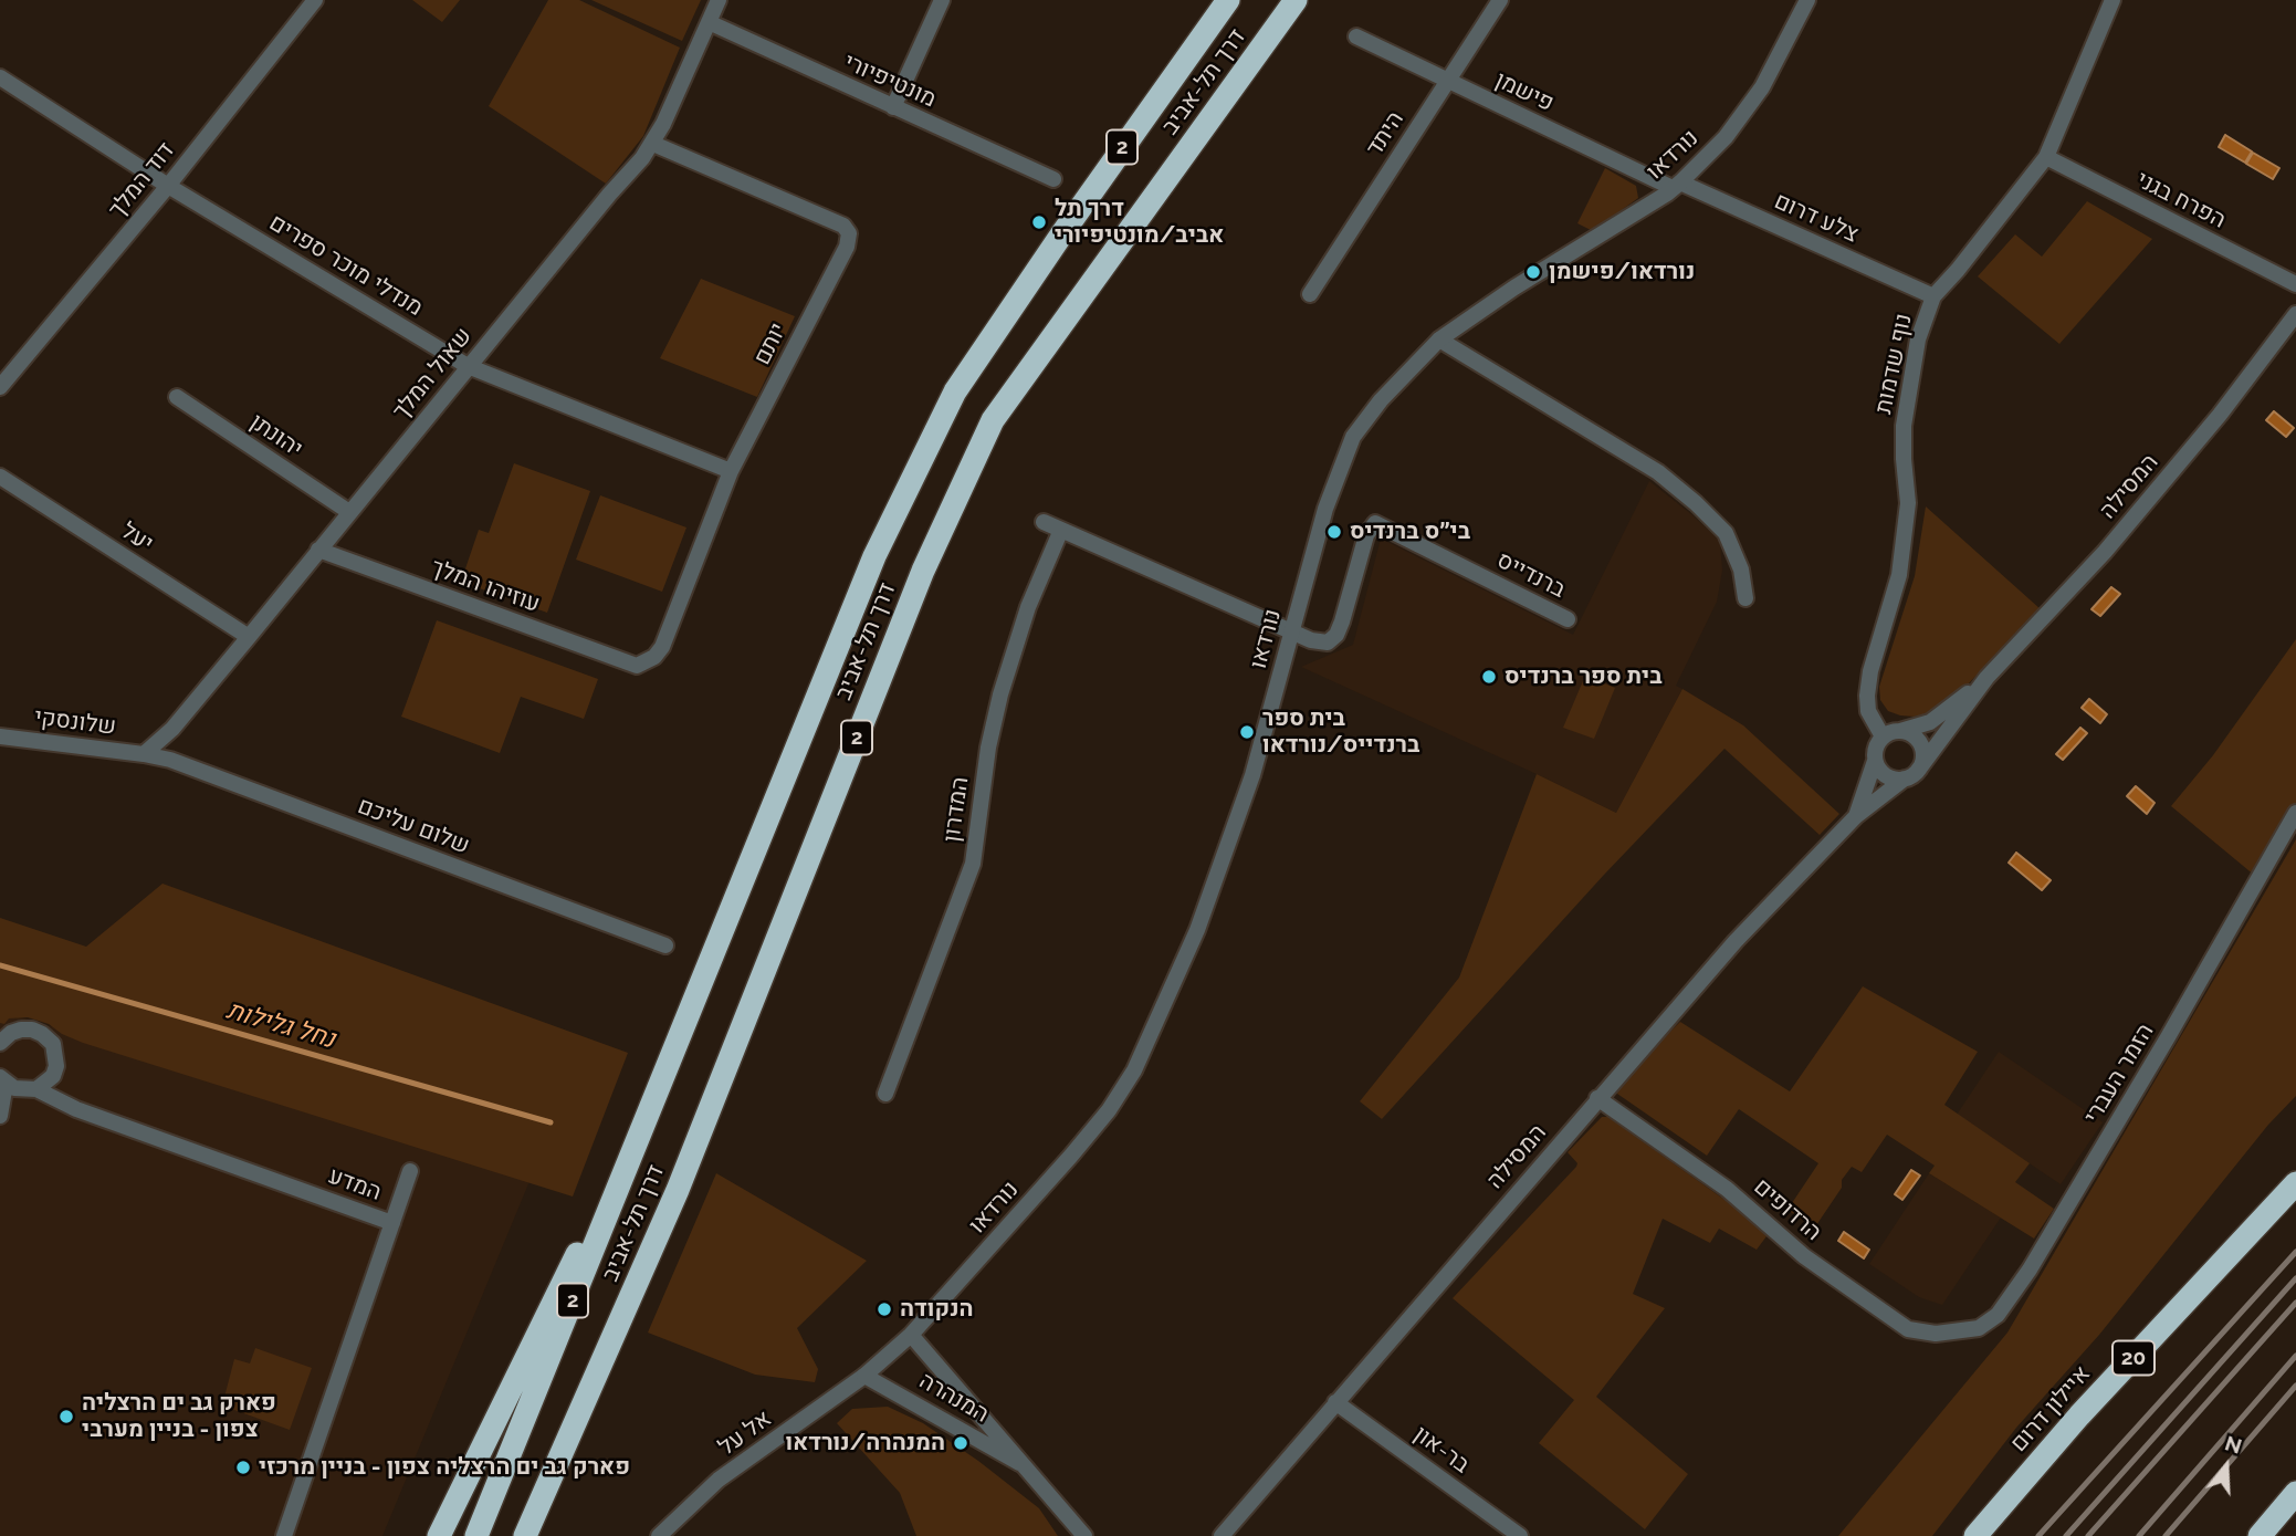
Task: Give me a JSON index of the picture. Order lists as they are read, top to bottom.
{
  "streets": {
    "highway": [
      "דרך תל-אביב",
      "2",
      "20",
      "איילון דרום"
    ],
    "street": [
      "מונטיפיורי",
      "פישמן",
      "היתד",
      "נורדאו",
      "דוד המלך",
      "הפרח בגני",
      "צלע דרום",
      "מנדלי מוכר ספרים",
      "יותם",
      "נוף שדמות",
      "שאול המלך",
      "יהונתן",
      "המסילה",
      "יעל",
      "ברנדייס",
      "עוזיהו המלך",
      "שלונסקי",
      "המדרון",
      "שלום עליכם",
      "הזמר העברי",
      "המדע",
      "הרדופים",
      "המנהרה",
      "אל על",
      "בר-און"
    ]
  },
  "crossings": [
    ["מונטיפיורי", "שאול המלך"],
    ["פישמן", "היתד"],
    ["פישמן", "נורדאו"],
    ["פישמן", "צלע דרום"],
    ["נורדאו", "צלע דרום"],
    ["נורדאו", "ברנדייס"],
    ["נורדאו", "המנהרה"],
    ["נורדאו", "אל על"],
    ["דוד המלך", "מנדלי מוכר ספרים"],
    ["הפרח בגני", "נוף שדמות"],
    ["צלע דרום", "נוף שדמות"],
    ["מנדלי מוכר ספרים", "יותם"],
    ["מנדלי מוכר ספרים", "שאול המלך"],
    ["יותם", "שאול המלך"],
    ["יותם", "עוזיהו המלך"],
    ["נוף שדמות", "המסילה"],
    ["שאול המלך", "יהונתן"],
    ["שאול המלך", "יעל"],
    ["שאול המלך", "עוזיהו המלך"],
    ["שאול המלך", "שלונסקי"],
    ["שאול המלך", "שלום עליכם"],
    ["המסילה", "הרדופים"],
    ["המסילה", "בר-און"],
    ["שלונסקי", "שלום עליכם"],
    ["הזמר העברי", "הרדופים"],
    ["המנהרה", "אל על"]
  ],
  "water": ["נחל גלילות"],
  "places": [
    "דרך תל אביב/מונטיפיורי",
    "נורדאו/פישמן",
    "בי״ס ברנדיס",
    "בית ספר ברנדיס",
    "בית ספר ברנדייס/נורדאו",
    "הנקודה",
    "פארק גב ים הרצליה צפון - בניין מערבי",
    "המנהרה/נורדאו",
    "פארק גב ים הרצליה צפון - בניין מרכזי"
  ],
  "north": "top"
}
